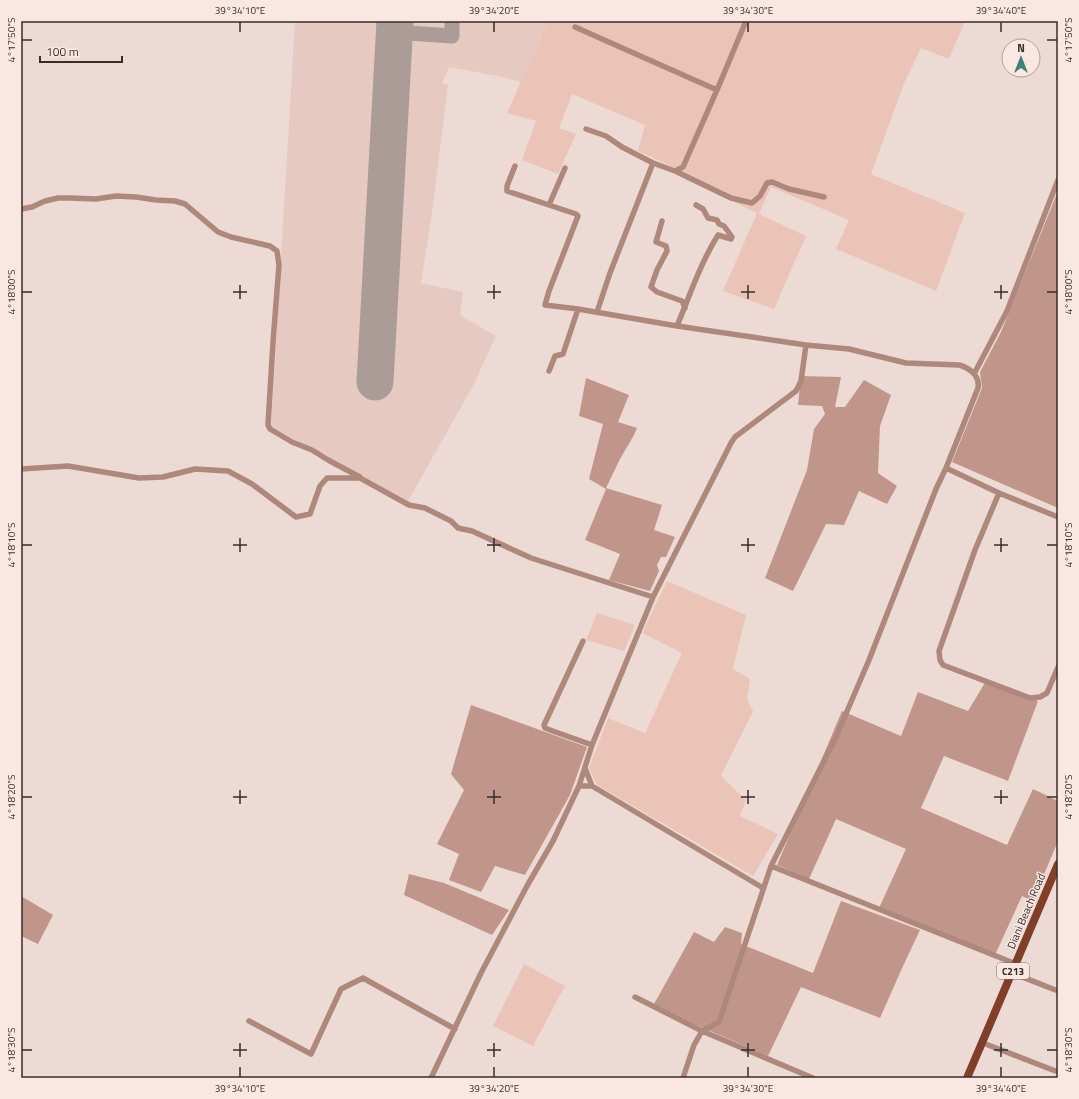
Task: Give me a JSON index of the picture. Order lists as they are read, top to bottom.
{
  "streets": {
    "main road": ["Diani Beach Road", "C213"]
  },
  "scale_bar": "100 m",
  "north": "top",
  "coordinates": [
    "39°34'10\"E",
    "39°34'20\"E",
    "39°34'30\"E",
    "39°34'40\"E",
    "4°17'50\"S",
    "4°18'00\"S",
    "4°18'10\"S",
    "4°18'20\"S",
    "4°18'30\"S"
  ]
}
